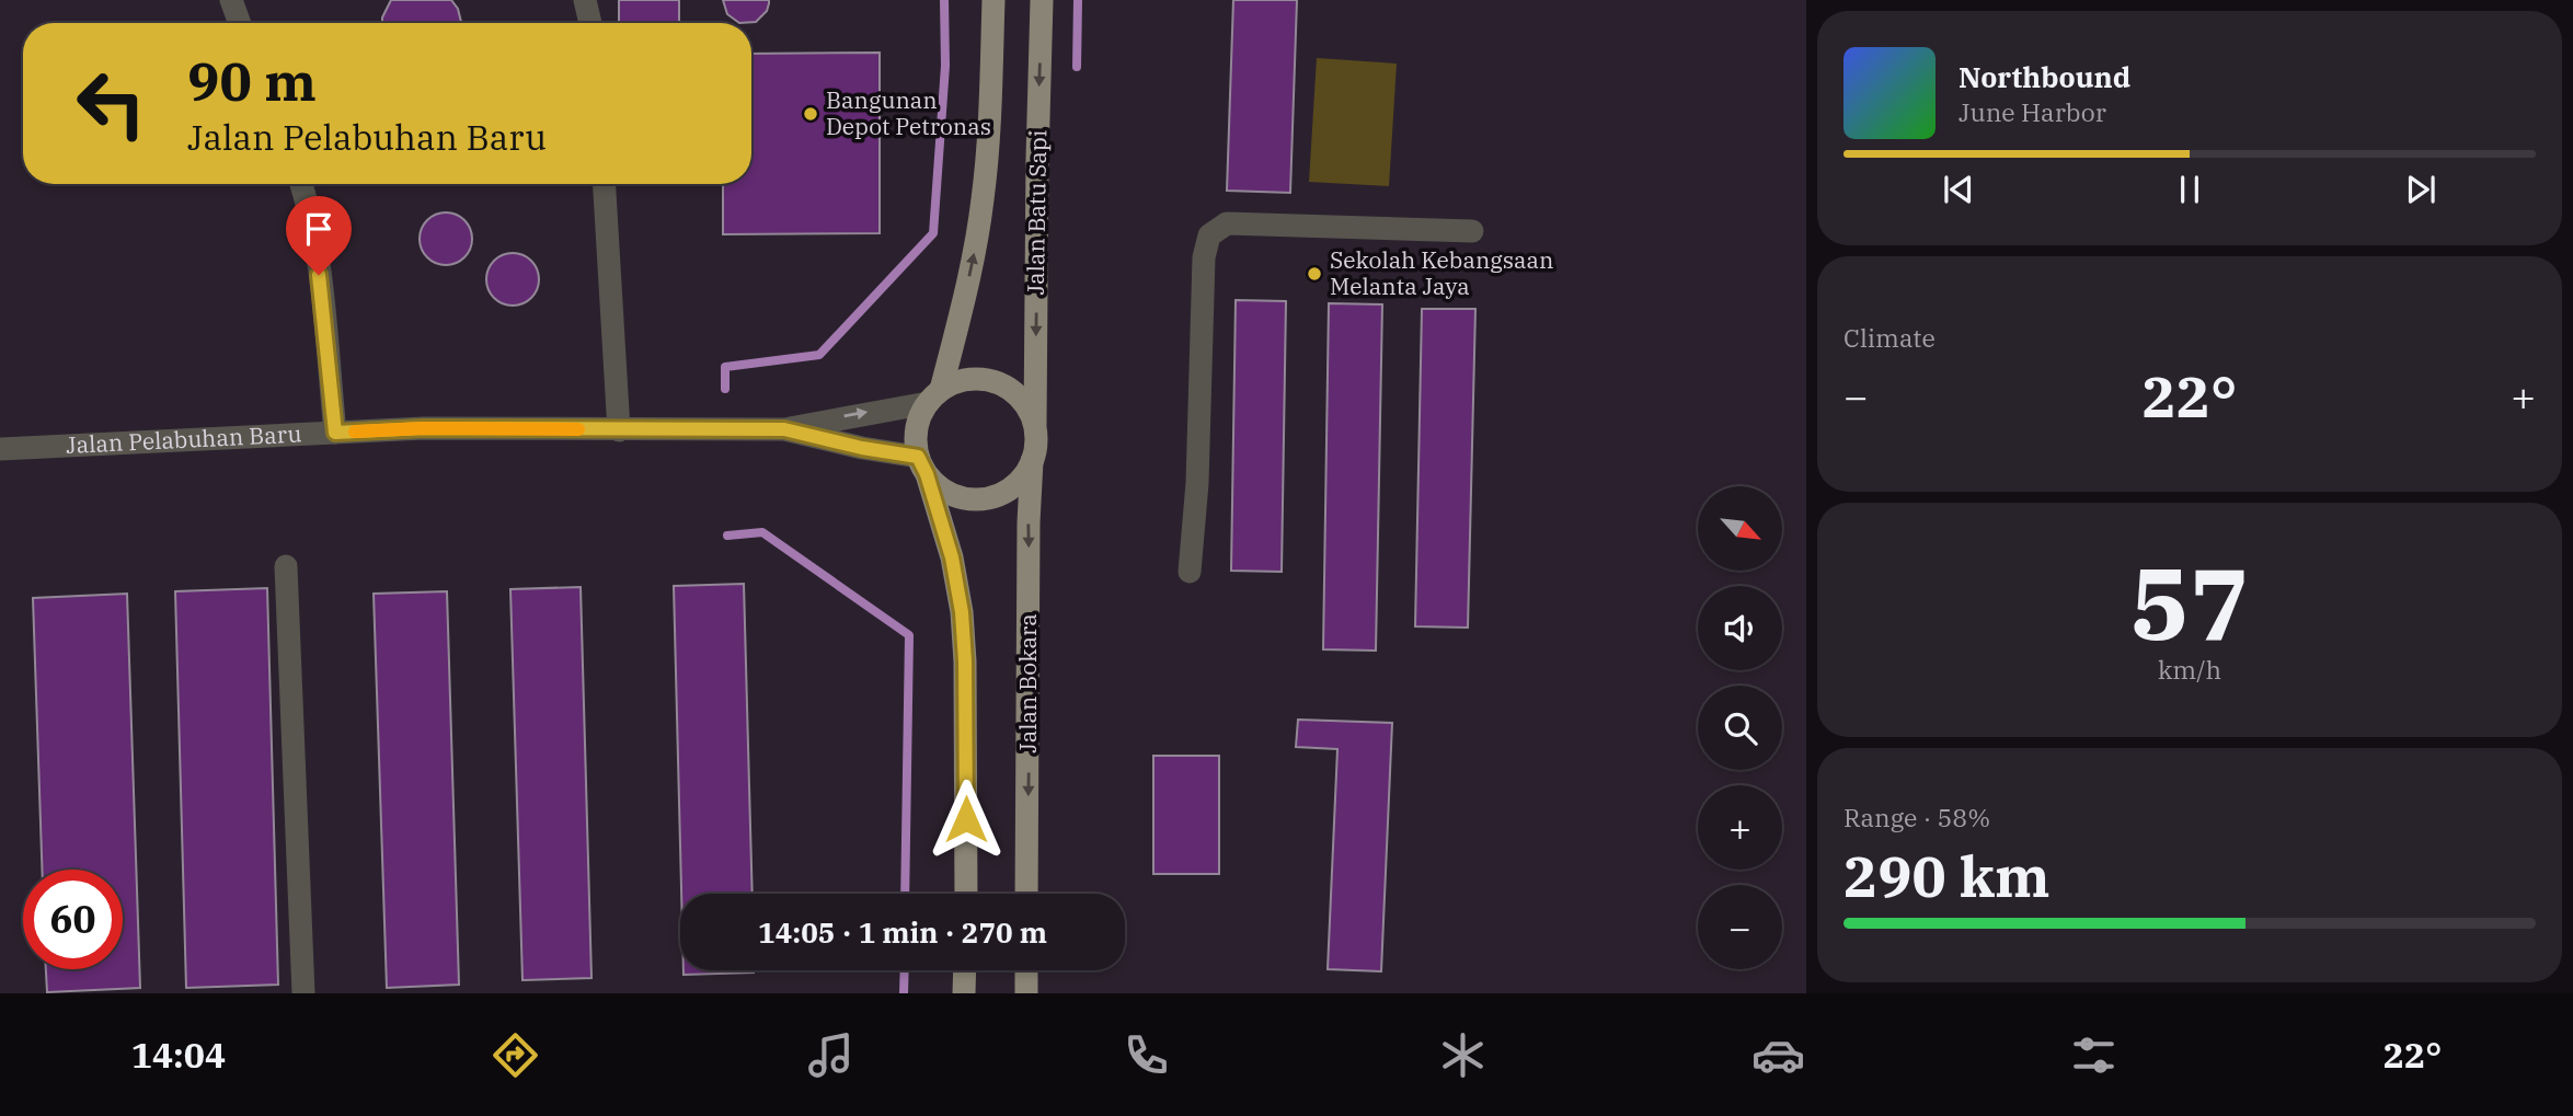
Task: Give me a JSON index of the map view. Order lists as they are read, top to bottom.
{
  "streets": {
    "main road": ["Jalan Batu Sapi", "Jalan Bokara"],
    "street": ["Jalan Pelabuhan Baru"]
  },
  "crossings": [
    ["Jalan Batu Sapi", "Jalan Pelabuhan Baru"],
    ["Jalan Batu Sapi", "Jalan Bokara"],
    ["Jalan Pelabuhan Baru", "Jalan Bokara"]
  ],
  "places": ["Bangunan Depot Petronas", "Sekolah Kebangsaan Melanta Jaya"],
  "north": "bottom right",
  "page": {
    "turn": ["90 m", "Jalan Pelabuhan Baru"],
    "song": ["Northbound", "June Harbor"],
    "tile": [
      "Climate",
      ["57", "km/h"],
      ["Range · 58%", "290 km"]
    ],
    "heat": ["−", "22°", "+"],
    "map_buttons": ["+", "−"],
    "limit": "60",
    "trip": "14:05 · 1 min · 270 m",
    "tabs": ["14:04", "22°"]
  }
}
